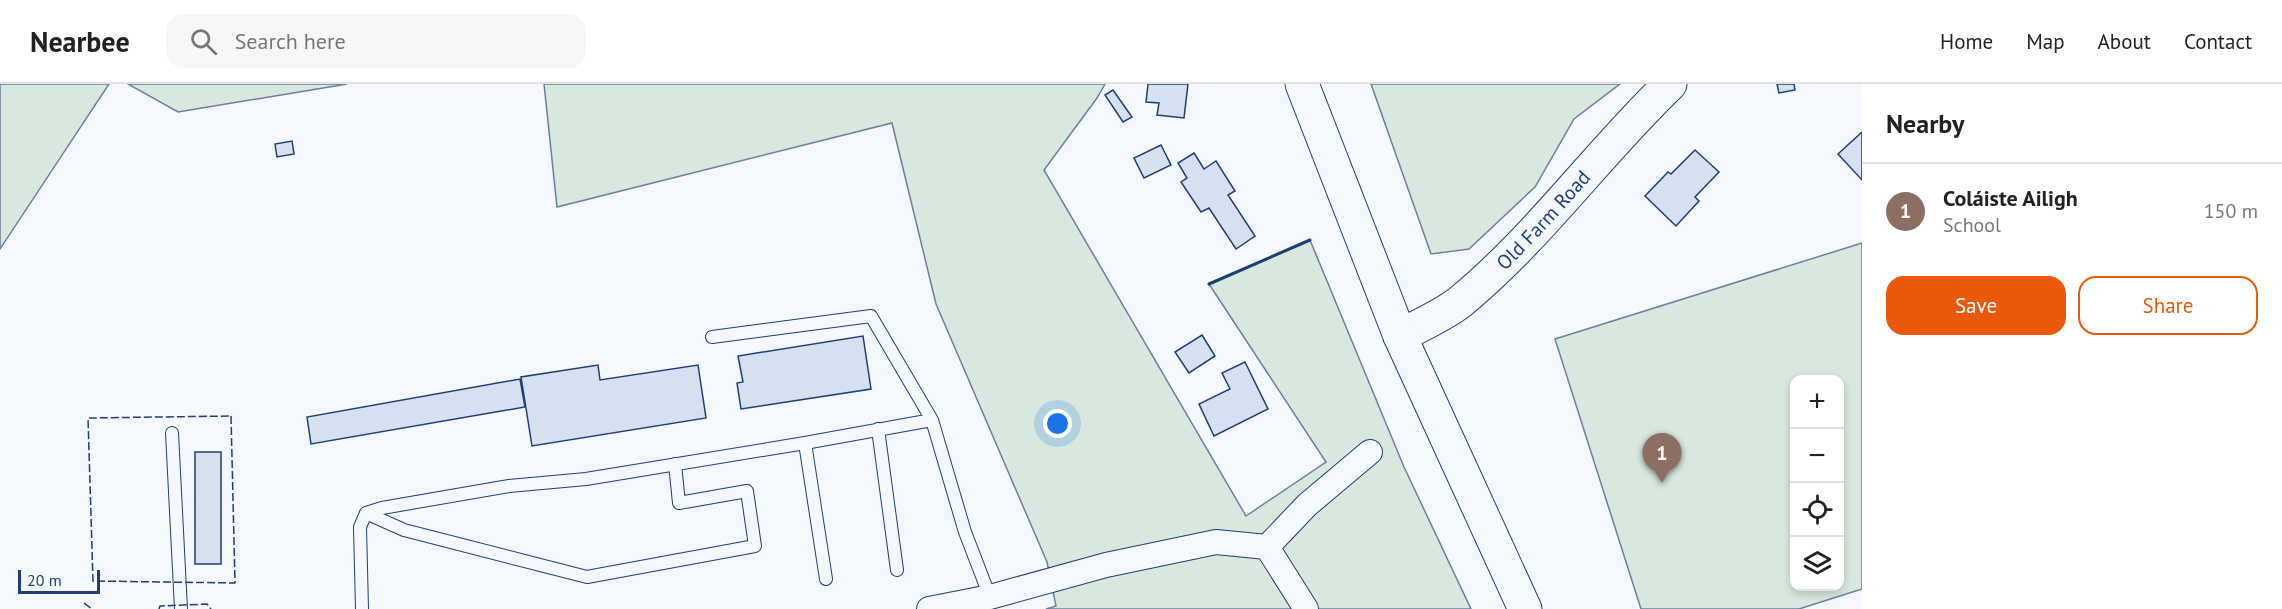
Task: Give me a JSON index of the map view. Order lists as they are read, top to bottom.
{
  "streets": {
    "main road": ["Old Farm Road"]
  },
  "scale_bar": "20 m",
  "page": {
    "header": "Nearbee",
    "search": "Search here",
    "nav": [
      "Home",
      "Map",
      "About",
      "Contact"
    ],
    "heading": "Nearby",
    "list": [
      {
        "mark": "1",
        "name": "Coláiste Ailigh",
        "note": "School",
        "value": "150 m"
      }
    ],
    "buttons": ["Save", "Share"],
    "map_buttons": ["+", "−"],
    "pins": "1",
    "scale": "20 m"
  }
}
